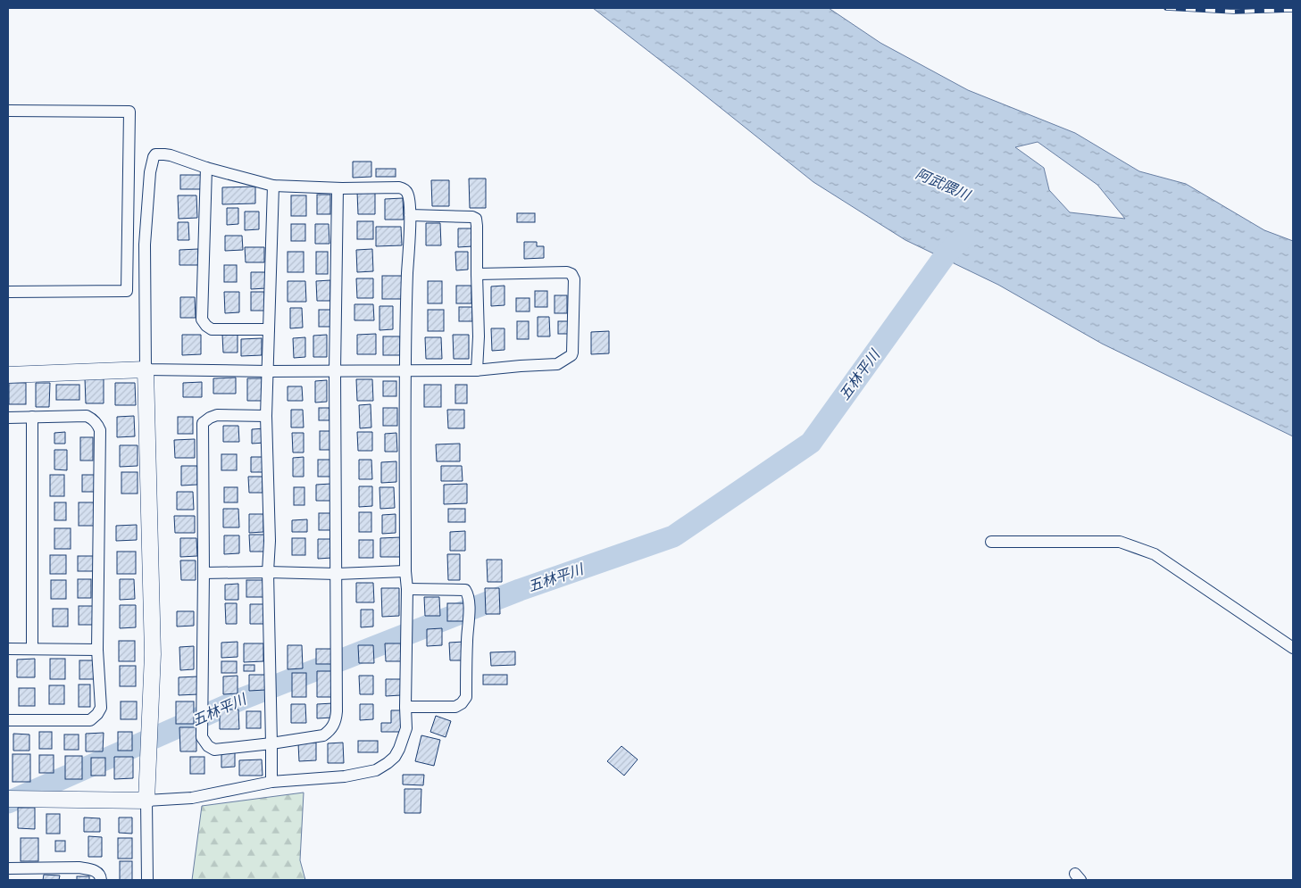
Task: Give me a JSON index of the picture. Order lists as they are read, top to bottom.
{
  "water": ["阿武隈川", "五林平川"]
}
